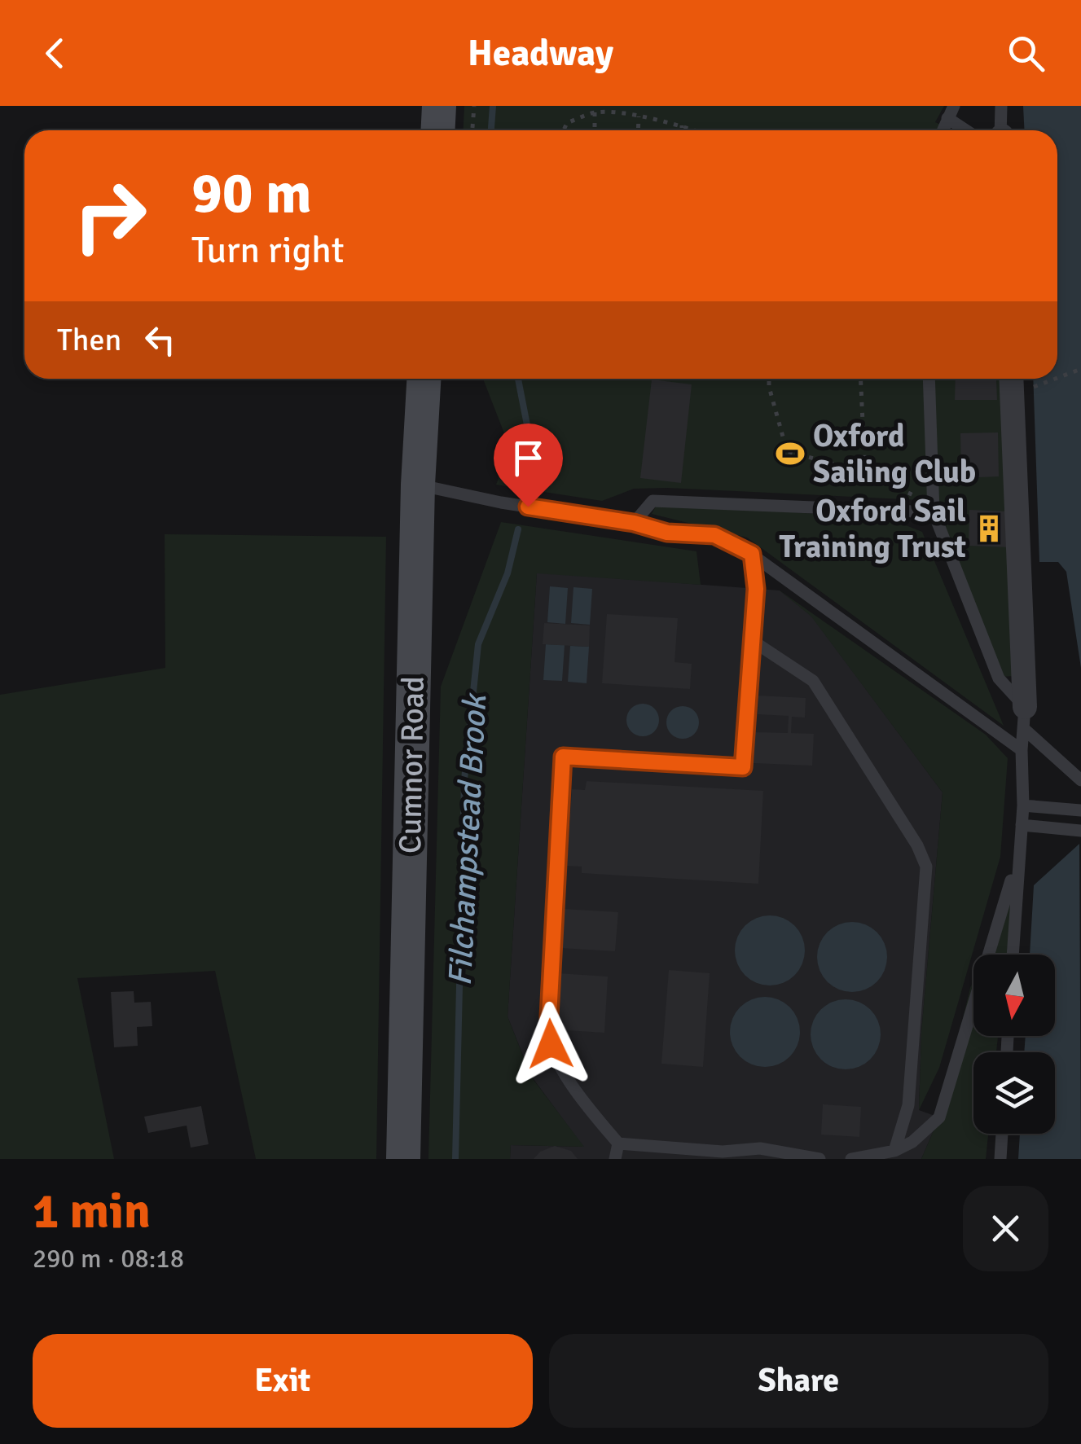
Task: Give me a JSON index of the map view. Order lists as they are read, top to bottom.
{
  "streets": {
    "main road": ["Cumnor Road"]
  },
  "water": ["Filchampstead Brook"],
  "places": {
    "sports": ["Oxford Sailing Club"],
    "building": ["Oxford Sail Training Trust"]
  },
  "north": "bottom",
  "page": {
    "header": "Headway",
    "turn": ["90 m", "Turn right"],
    "then": "Then",
    "heading": ["1 min", "290 m · 08:18"],
    "buttons": ["Exit", "Share"]
  }
}
